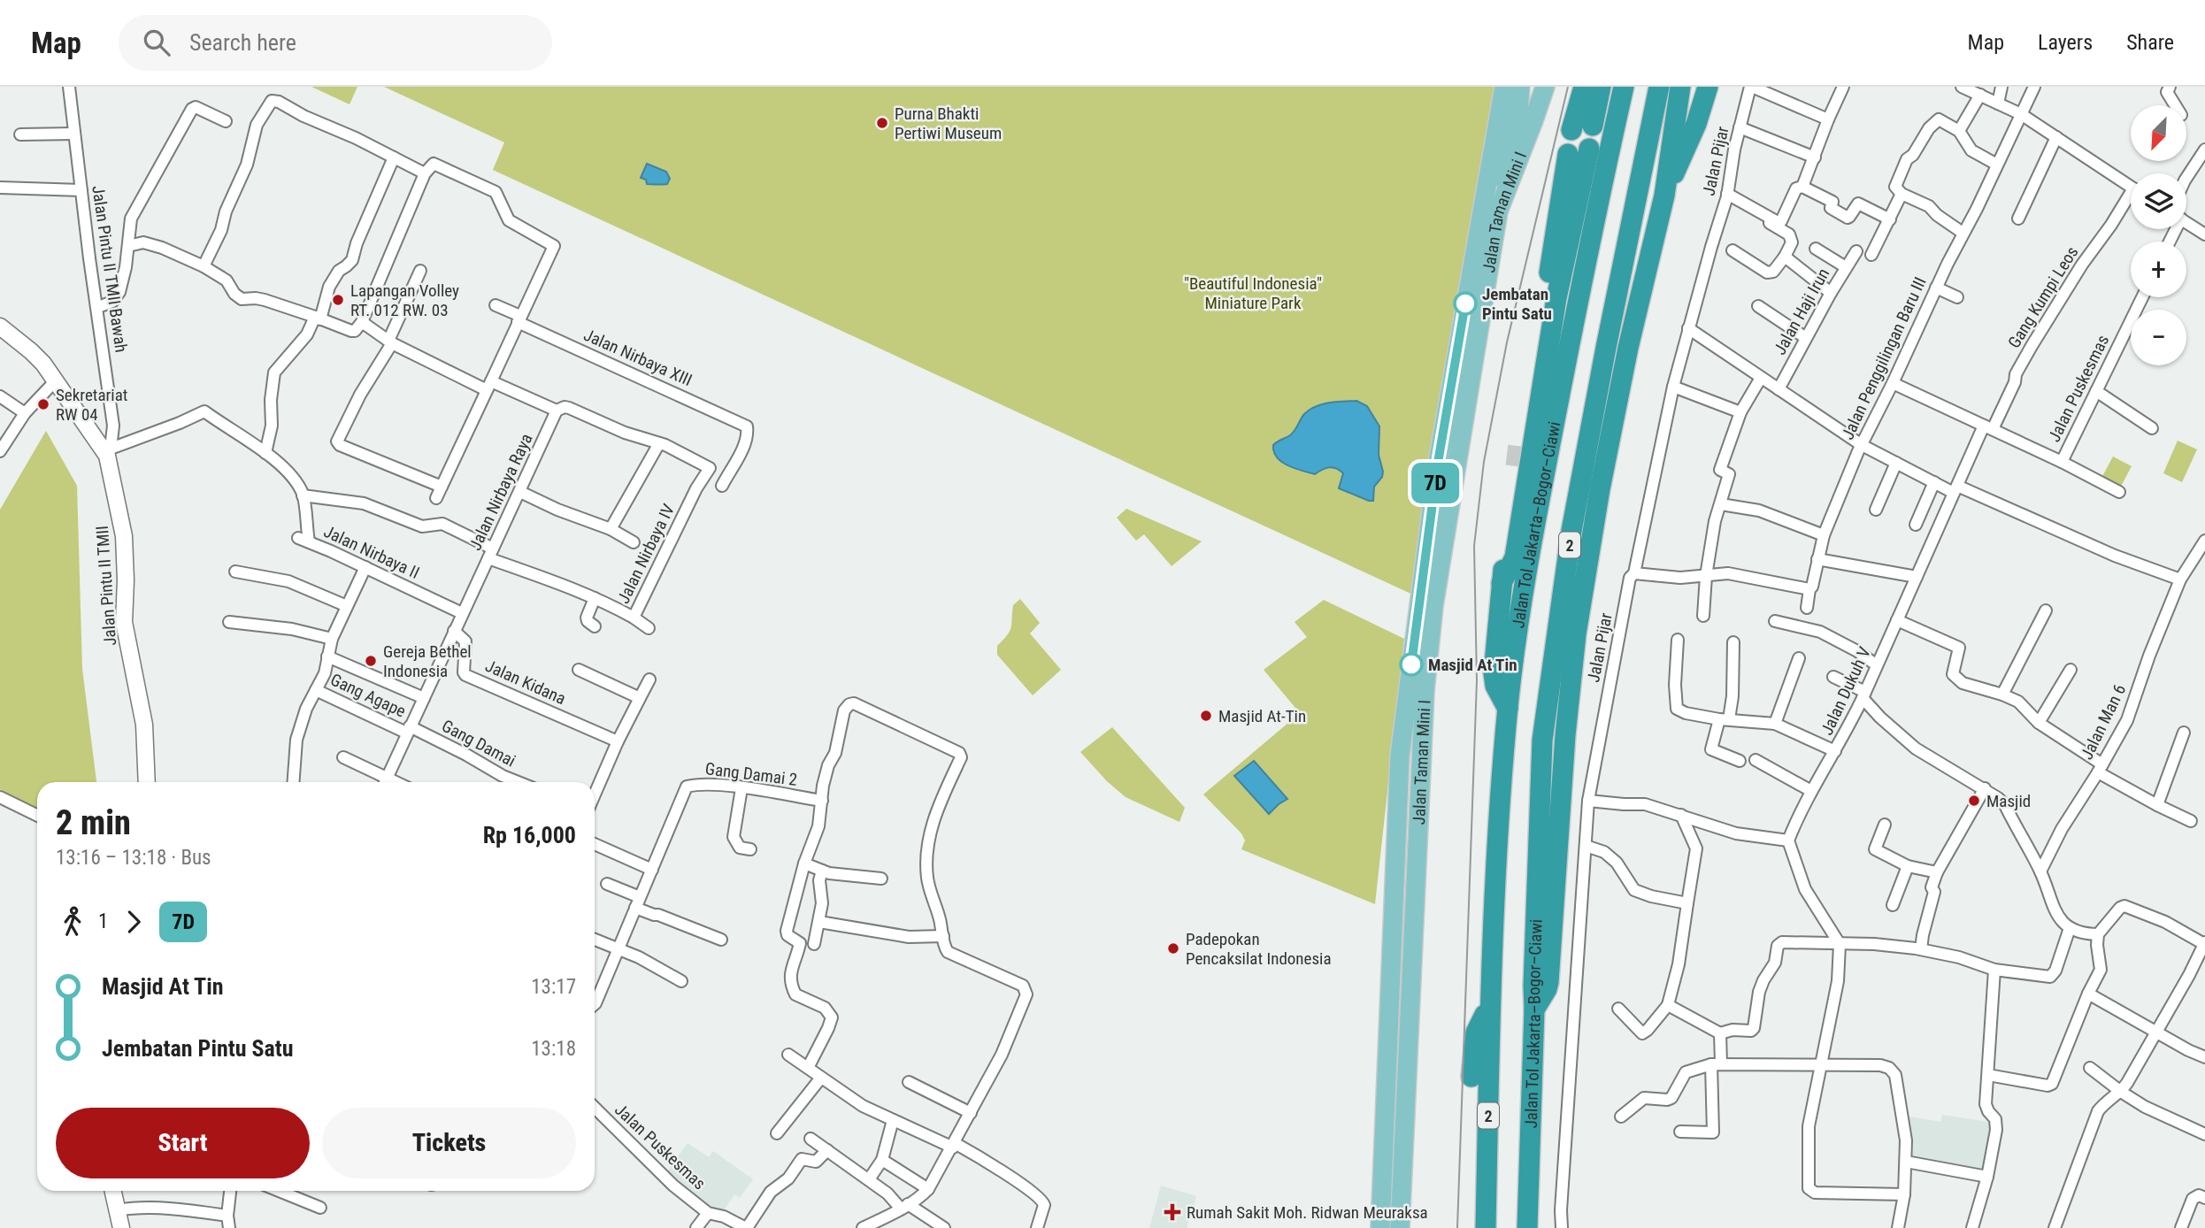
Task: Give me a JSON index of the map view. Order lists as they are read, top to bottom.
{
  "streets": {
    "highway": ["Jalan Tol Jakarta–Bogor–Ciawi", "2"],
    "main road": ["Jalan Taman Mini I"],
    "street": [
      "Jalan Pijar",
      "Jalan Pintu II TMII Bawah",
      "Gang Kumpi Leos",
      "Jalan Haji Irun",
      "Jalan Nirbaya XIII",
      "Jalan Penggilingan Baru III",
      "Jalan Puskesmas",
      "Jalan Nirbaya Raya",
      "Jalan Nirbaya II",
      "Jalan Nirbaya IV",
      "Jalan Pintu II TMII",
      "Jalan Kidana",
      "Jalan Dukuh V",
      "Gang Agape",
      "Jalan Man 6",
      "Gang Damai",
      "Gang Damai 2"
    ]
  },
  "crossings": [
    ["Jalan Pintu II TMII Bawah", "Jalan Pintu II TMII"],
    ["Gang Kumpi Leos", "Jalan Puskesmas"],
    ["Gang Kumpi Leos", "Jalan Dukuh V"],
    ["Jalan Puskesmas", "Jalan Dukuh V"],
    ["Jalan Nirbaya Raya", "Jalan Nirbaya II"],
    ["Jalan Nirbaya Raya", "Jalan Nirbaya IV"],
    ["Jalan Nirbaya Raya", "Jalan Kidana"],
    ["Jalan Nirbaya Raya", "Gang Agape"],
    ["Jalan Nirbaya Raya", "Gang Damai"],
    ["Jalan Nirbaya II", "Jalan Nirbaya IV"],
    ["Jalan Nirbaya II", "Gang Agape"],
    ["Gang Agape", "Gang Damai"]
  ],
  "parks": ["\"Beautiful Indonesia\" Miniature Park"],
  "places": {
    "other": [
      "Purna Bhakti Pertiwi Museum",
      "Lapangan Volley RT. 012 RW. 03",
      "Jembatan Pintu Satu",
      "Sekretariat RW 04",
      "Gereja Bethel Indonesia",
      "Masjid At Tin",
      "Masjid At-Tin",
      "Masjid",
      "Padepokan Pencaksilat Indonesia"
    ],
    "health": ["Rumah Sakit Moh. Ridwan Meuraksa"]
  },
  "lines": ["bus line 7D"],
  "north": "bottom left",
  "page": {
    "header": "Map",
    "search": "Search here",
    "nav": ["Map", "Layers", "Share"],
    "on_map": "7D",
    "map_buttons": ["+", "−"],
    "heading": ["2 min", "13:16 – 13:18 · Bus", "Rp 16,000"],
    "legs": ["1", "7D"],
    "list": [
      {
        "name": "Masjid At Tin",
        "value": "13:17"
      },
      {
        "name": "Jembatan Pintu Satu",
        "value": "13:18"
      }
    ],
    "buttons": ["Start", "Tickets"]
  }
}
